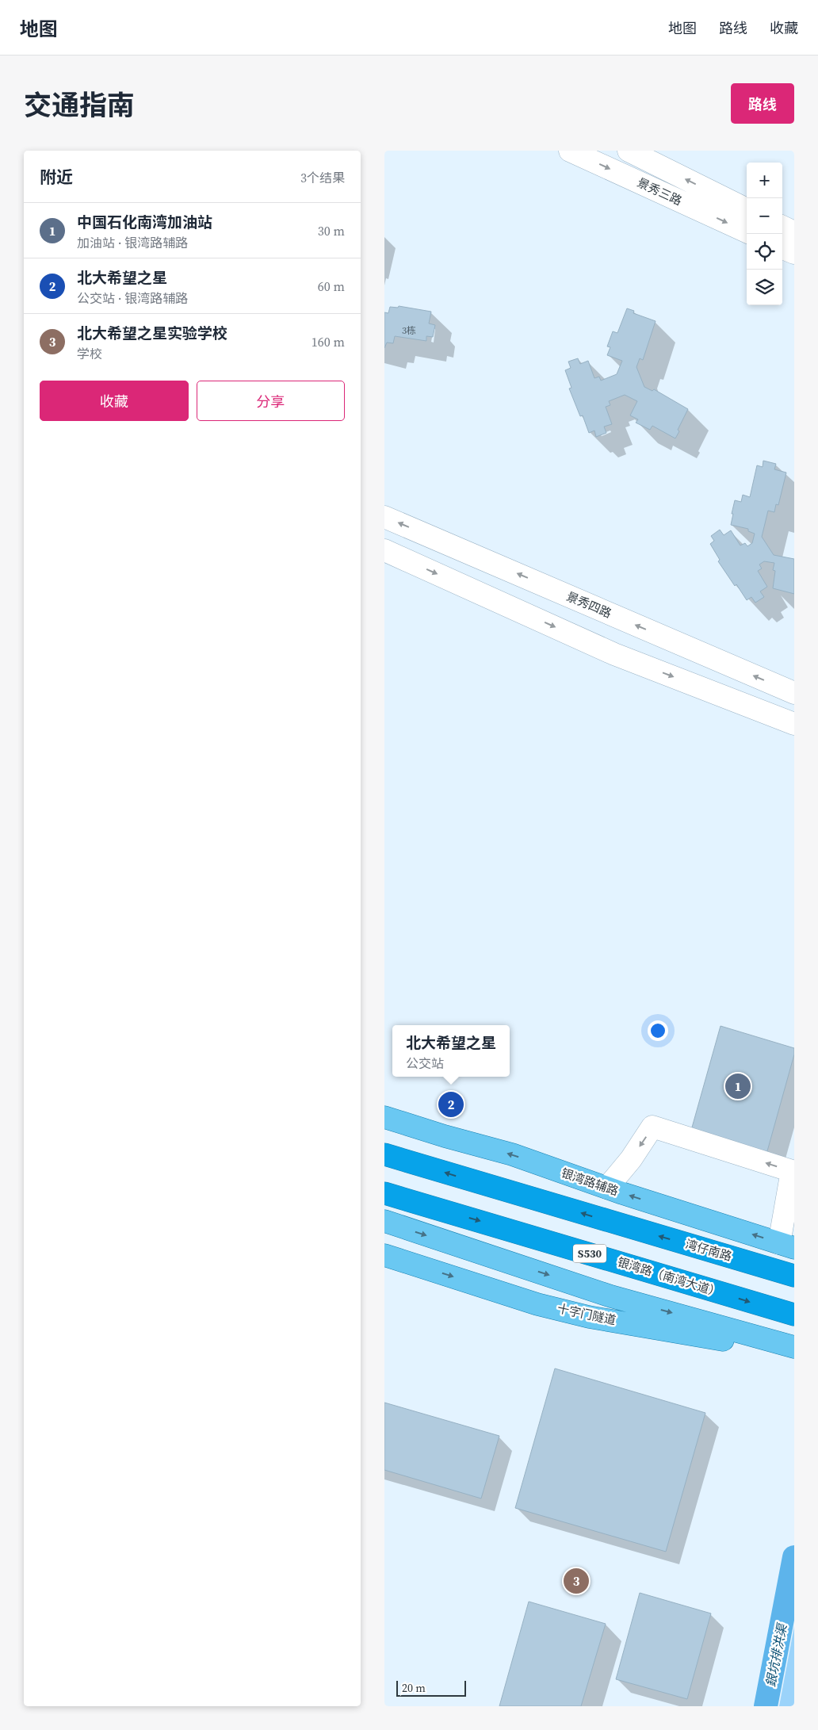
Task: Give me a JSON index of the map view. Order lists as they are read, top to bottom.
{
  "streets": {
    "highway": ["湾仔南路", "S530", "银湾路（南湾大道）"],
    "main road": ["银湾路辅路", "十字门隧道"],
    "street": ["景秀三路", "景秀四路"]
  },
  "one_way": ["湾仔南路", "银湾路（南湾大道）"],
  "water": ["銀坑排洪渠"],
  "house_numbers": ["3栋"],
  "scale_bar": "20 m",
  "page": {
    "header": "地图",
    "nav": ["地图", "路线", "收藏"],
    "title": "交通指南",
    "buttons": [
      "路线",
      ["收藏", "分享"]
    ],
    "heading": ["附近", "3个结果"],
    "map_buttons": ["+", "−"],
    "list": [
      {
        "mark": "1",
        "name": "中国石化南湾加油站",
        "note": "加油站 · 银湾路辅路",
        "value": "30 m"
      },
      {
        "mark": "2",
        "name": "北大希望之星",
        "note": "公交站 · 银湾路辅路",
        "value": "60 m"
      },
      {
        "mark": "3",
        "name": "北大希望之星实验学校",
        "note": "学校",
        "value": "160 m"
      }
    ],
    "popup": ["北大希望之星", "公交站"],
    "pins": ["1", "2", "3"],
    "scale": "20 m"
  }
}
